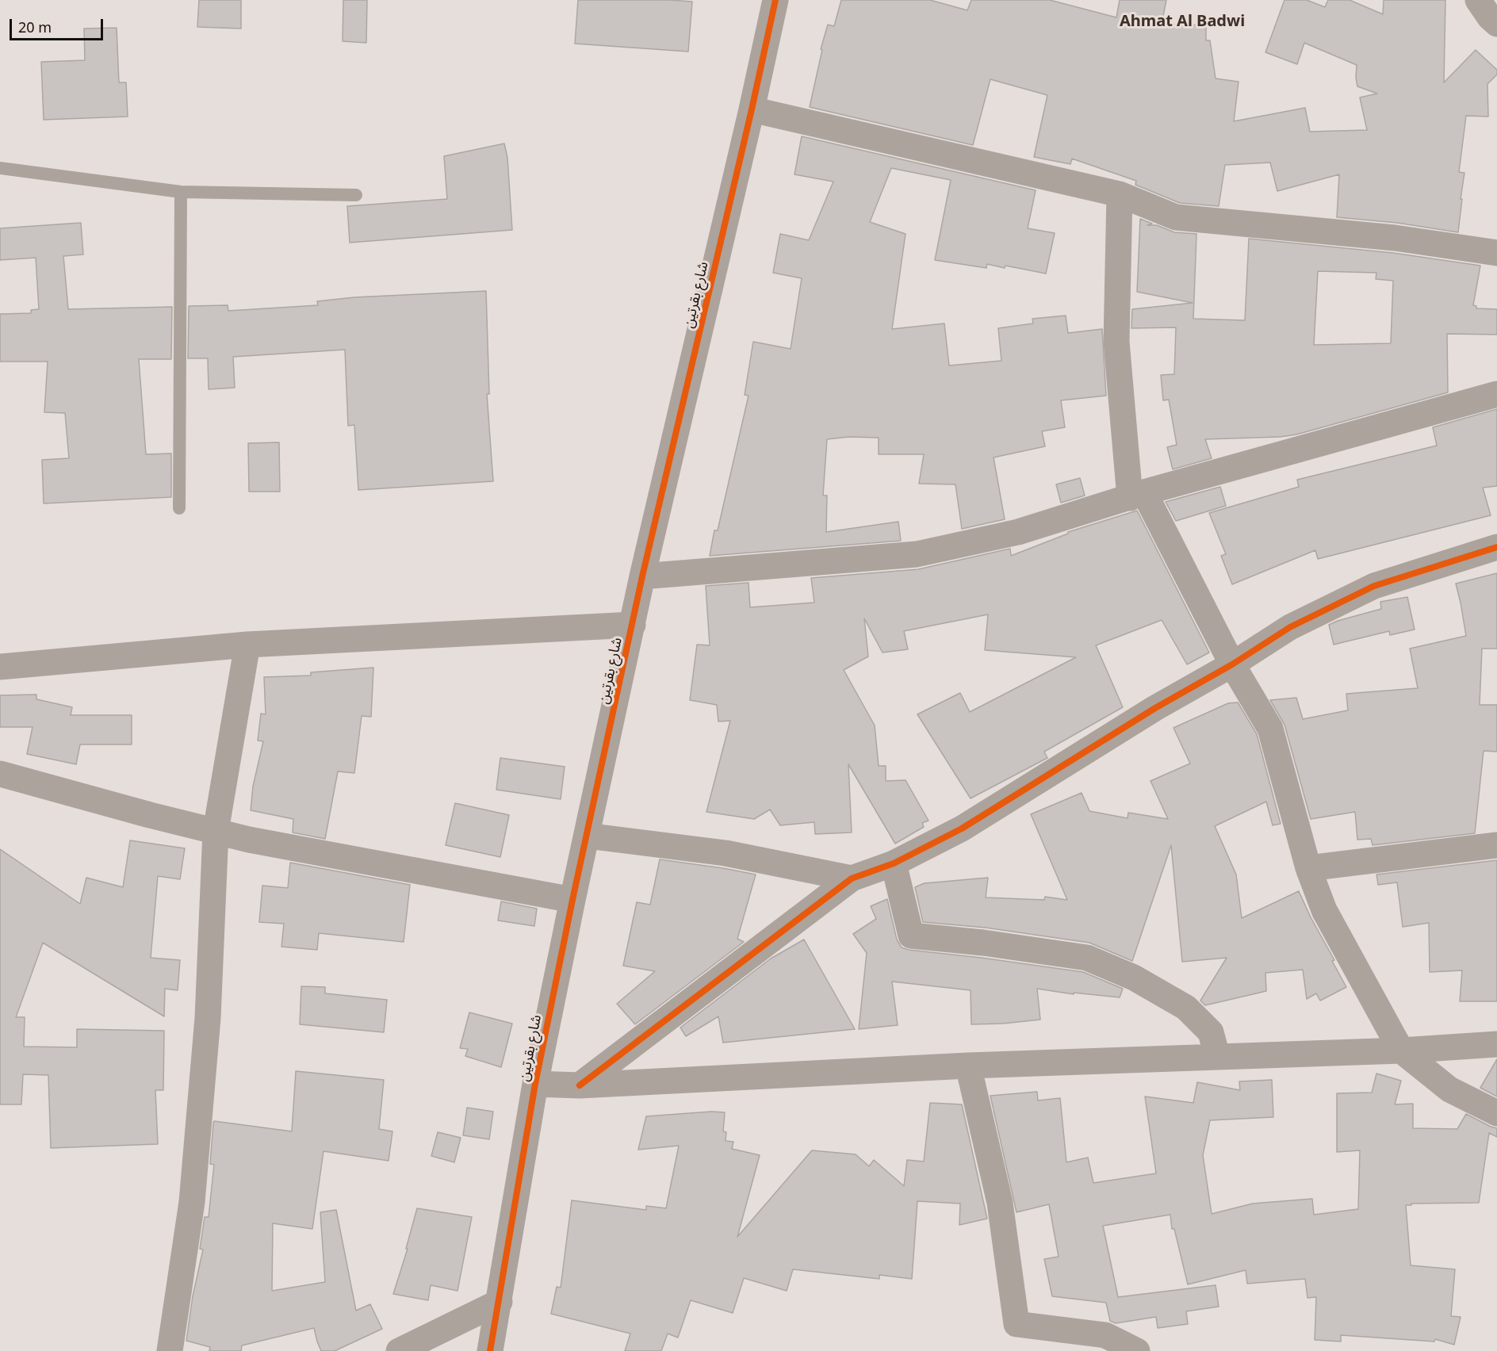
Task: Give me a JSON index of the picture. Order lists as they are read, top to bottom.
{
  "streets": {
    "street": ["شارع بقرتين"]
  },
  "districts": ["Ahmat Al Badwi"],
  "scale_bar": "20 m"
}
